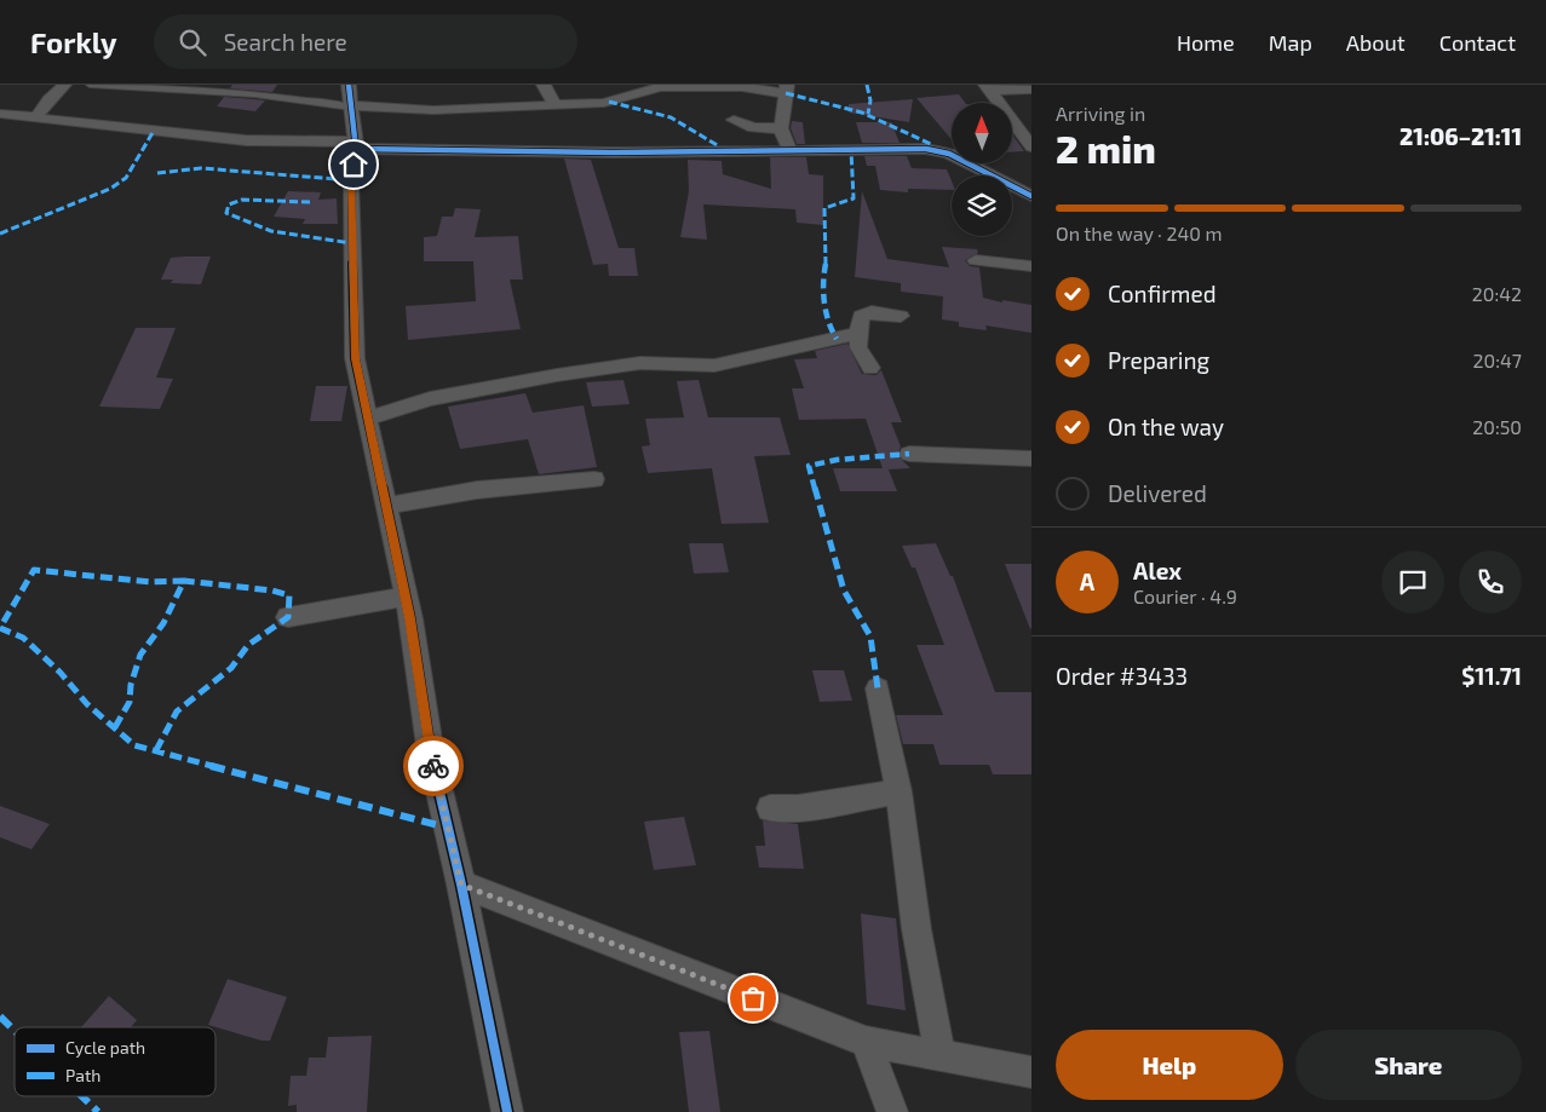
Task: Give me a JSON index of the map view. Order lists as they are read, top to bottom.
{
  "legend": ["Cycle path", "Path"],
  "north": "top",
  "page": {
    "header": "Forkly",
    "search": "Search here",
    "nav": [
      "Home",
      "Map",
      "About",
      "Contact"
    ],
    "heading": ["2 min", "Arriving in", "21:06–21:11"],
    "panel": [
      "Alex",
      "Courier · 4.9",
      "Order #3433",
      "$11.71"
    ],
    "bar": "On the way · 240 m",
    "list": [
      ["Confirmed", "20:42"],
      ["Preparing", "20:47"],
      ["On the way", "20:50"],
      "Delivered"
    ],
    "round": "A",
    "buttons": ["Help", "Share"]
  }
}
